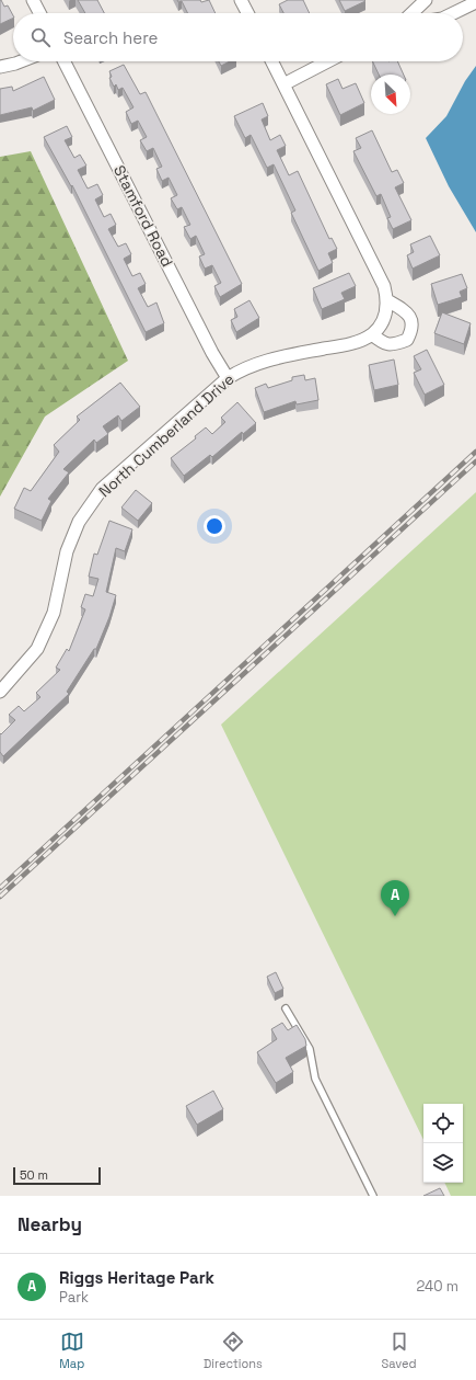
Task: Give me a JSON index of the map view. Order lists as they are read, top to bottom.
{
  "streets": {
    "street": ["Stamford Road", "North Cumberland Drive"]
  },
  "crossings": [
    ["Stamford Road", "North Cumberland Drive"]
  ],
  "scale_bar": "50 m",
  "north": "bottom right",
  "page": {
    "search": "Search here",
    "pins": "A",
    "scale": "50 m",
    "heading": "Nearby",
    "list": [
      {
        "mark": "A",
        "name": "Riggs Heritage Park",
        "note": "Park",
        "value": "240 m"
      }
    ],
    "nav": ["Map", "Directions", "Saved"]
  }
}
